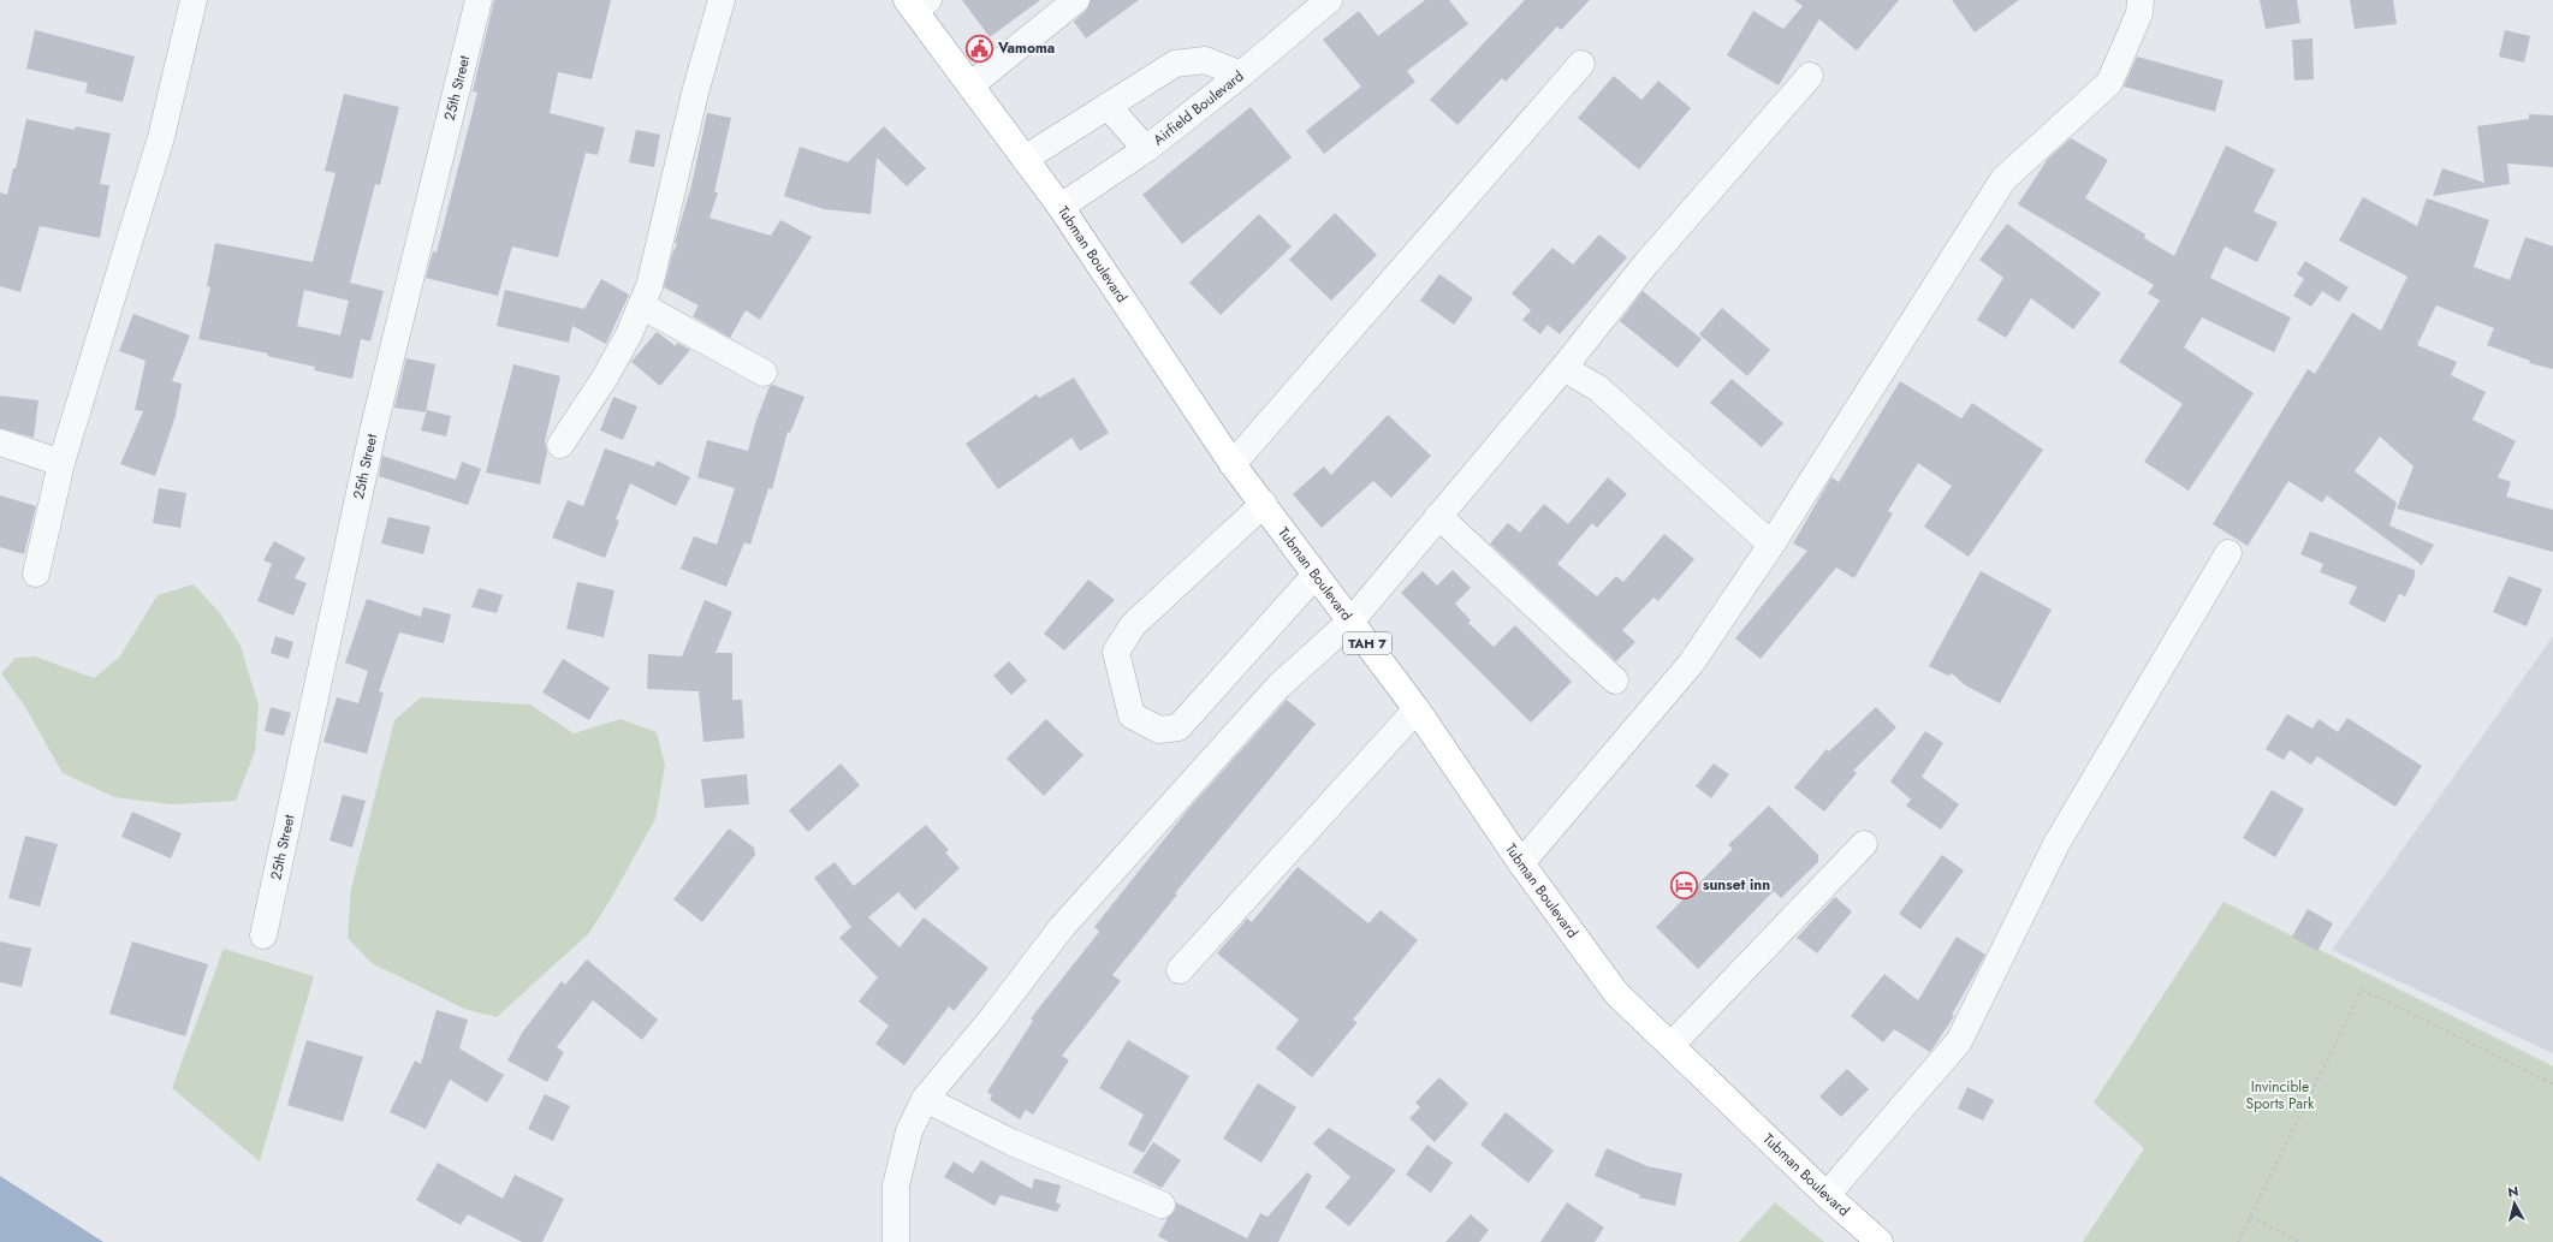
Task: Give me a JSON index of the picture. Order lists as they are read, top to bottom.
{
  "streets": {
    "highway": ["Tubman Boulevard", "TAH 7"],
    "street": ["25th Street", "Airfield Boulevard"]
  },
  "crossings": [
    ["Airfield Boulevard", "Tubman Boulevard"]
  ],
  "parks": ["Invincible Sports Park"],
  "places": {
    "public building": ["Vamoma"],
    "hotel": ["sunset inn"]
  },
  "north": "top"
}
